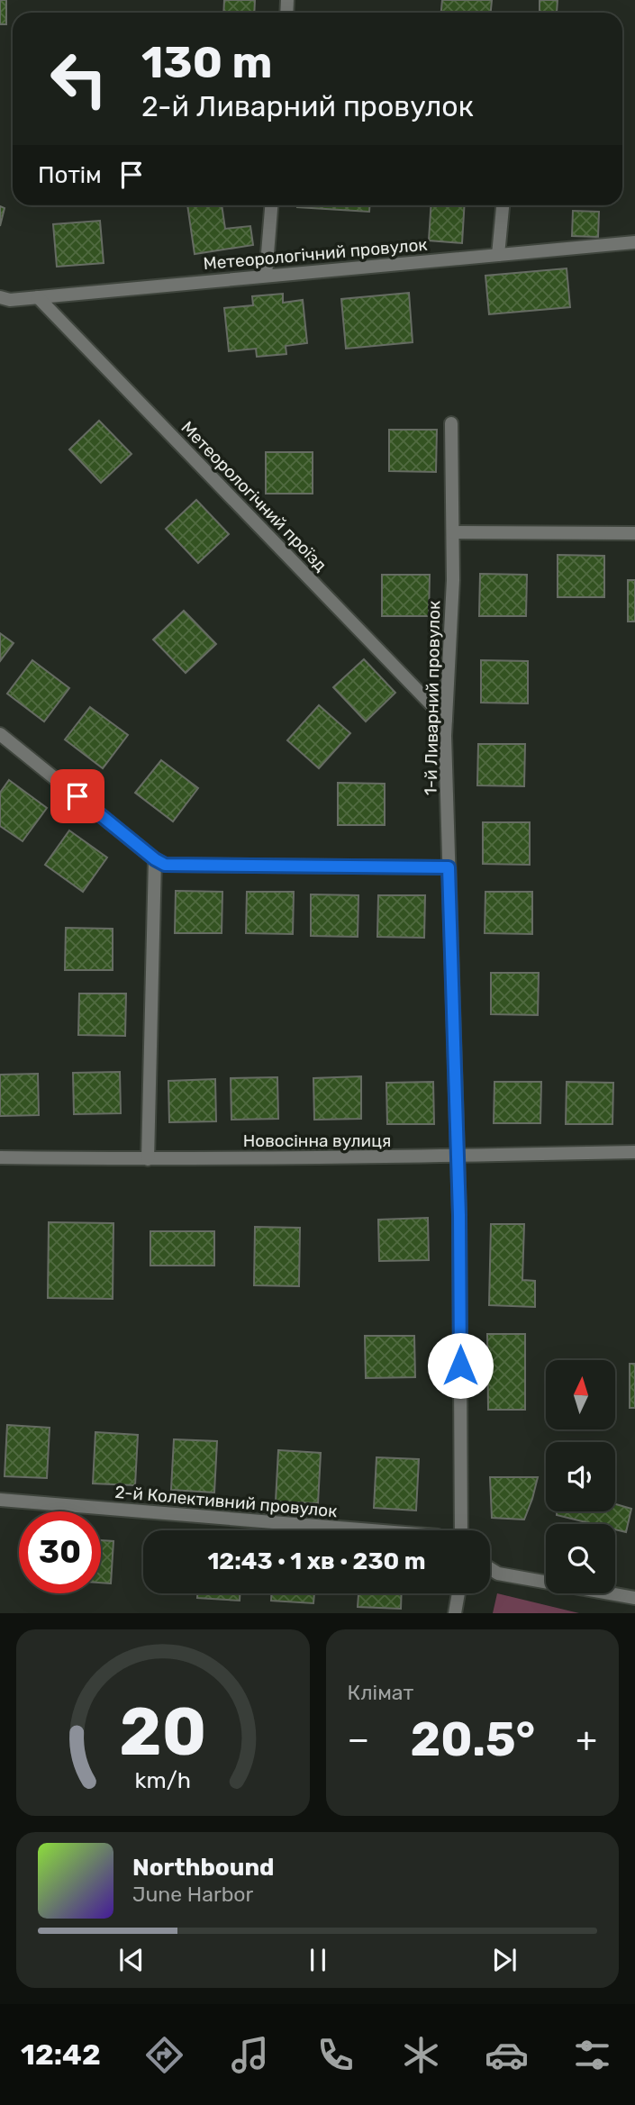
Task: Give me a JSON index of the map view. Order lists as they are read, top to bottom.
{
  "streets": {
    "street": [
      "Метеорологічний провулок",
      "Метеорологічний проїзд",
      "1-й Ливарний провулок",
      "Новосінна вулиця",
      "2-й Колективний провулок"
    ]
  },
  "crossings": [
    ["Метеорологічний провулок", "Метеорологічний проїзд"],
    ["Метеорологічний проїзд", "1-й Ливарний провулок"],
    ["1-й Ливарний провулок", "Новосінна вулиця"]
  ],
  "north": "top",
  "page": {
    "turn": ["130 m", "2-й Ливарний провулок"],
    "then": "Потім",
    "limit": "30",
    "trip": "12:43 · 1 хв · 230 m",
    "tile": "Клімат",
    "heat": ["−", "20.5°", "+"],
    "song": ["Northbound", "June Harbor"],
    "tabs": "12:42",
    "gauge": ["20", "km/h"]
  }
}
